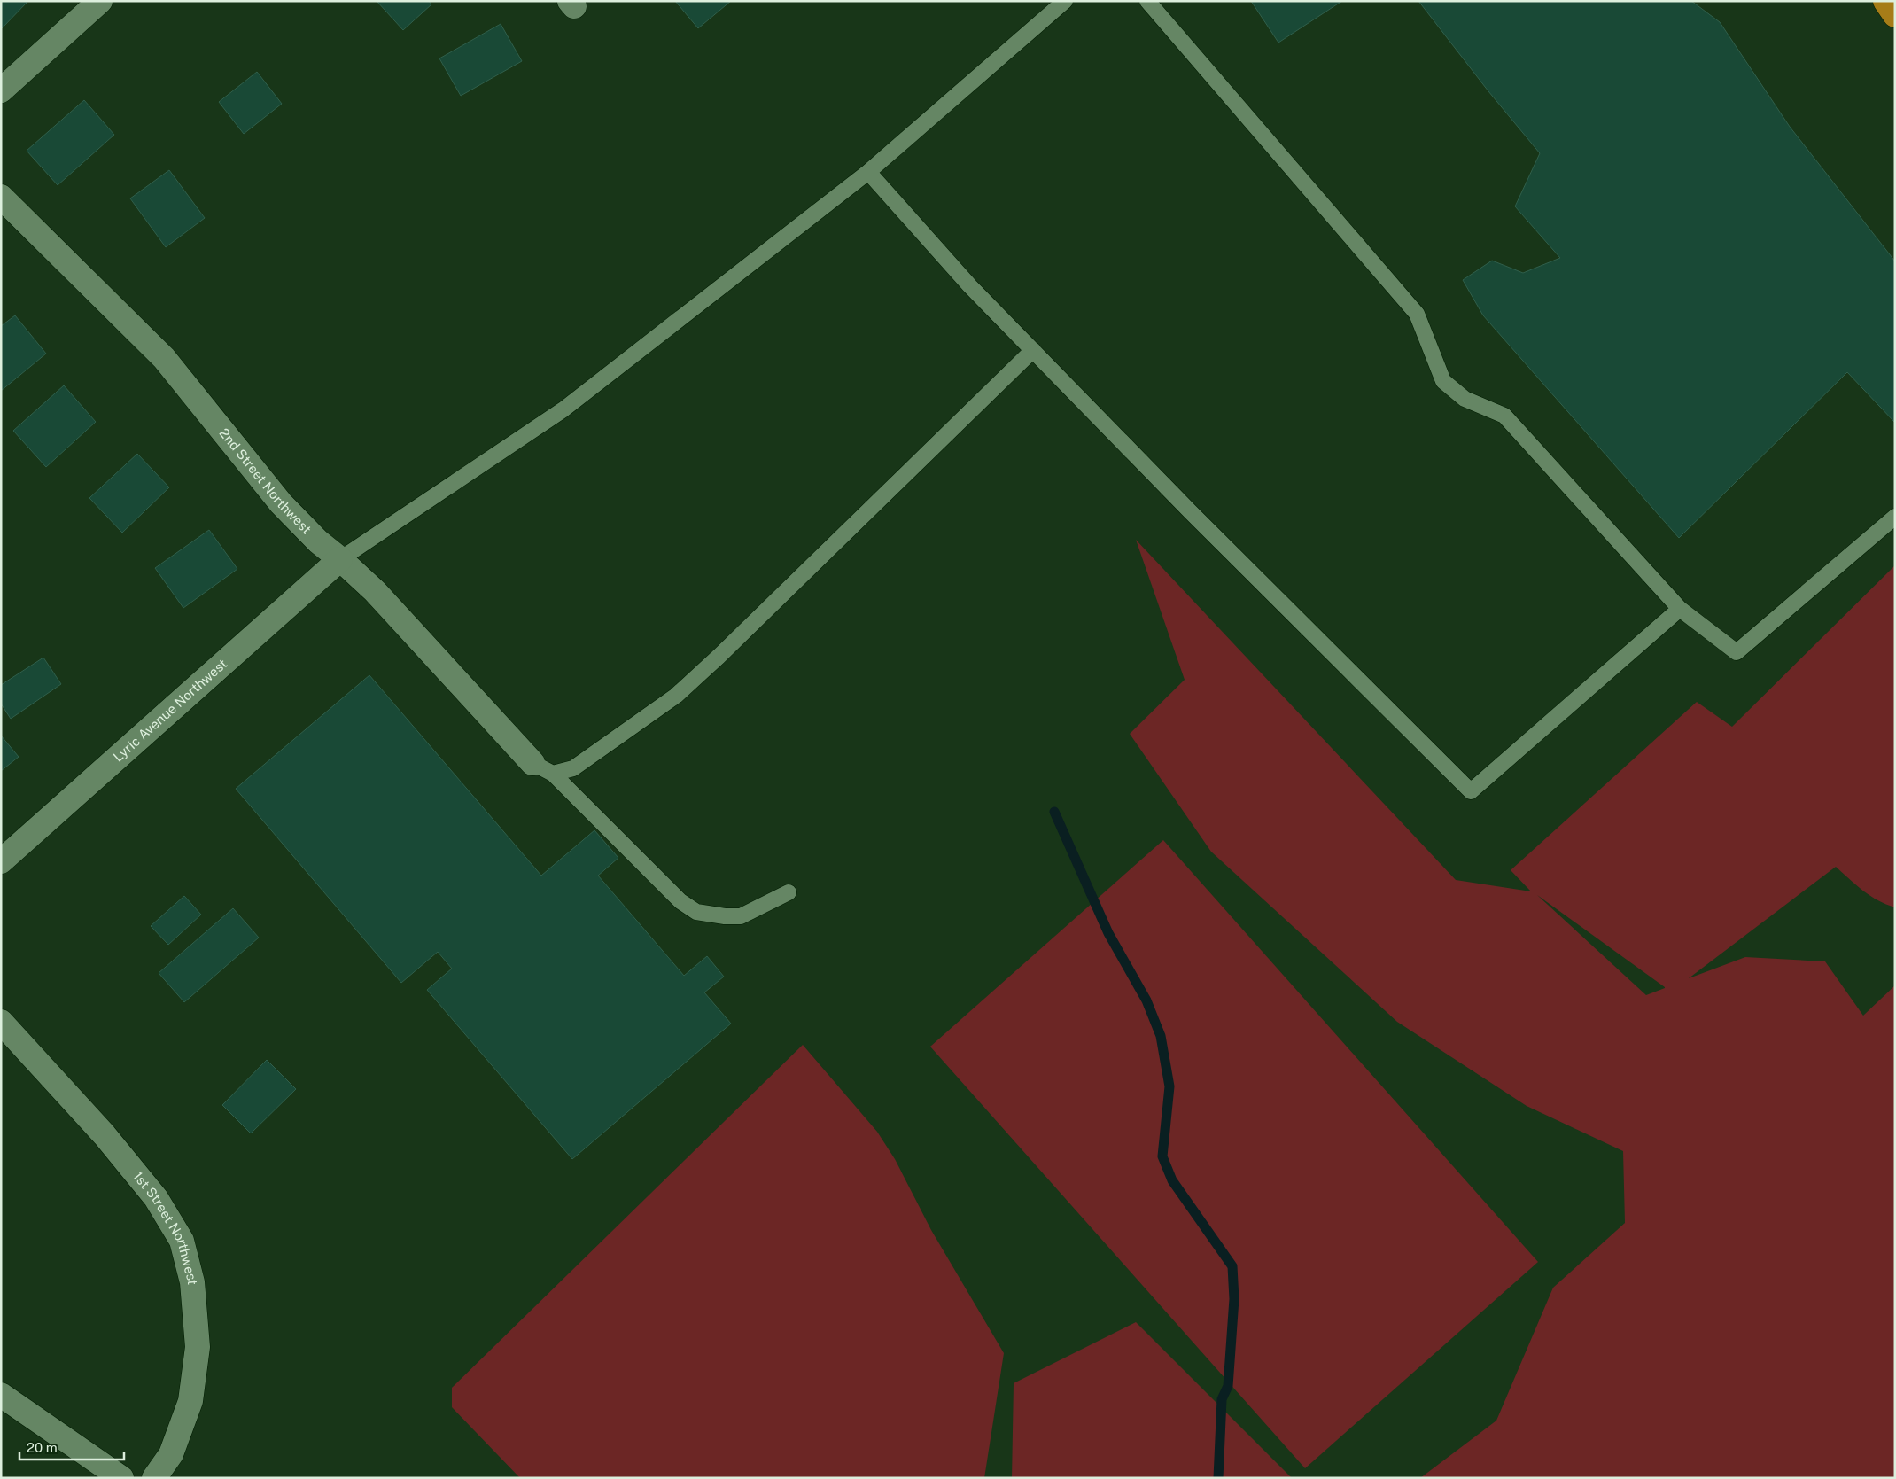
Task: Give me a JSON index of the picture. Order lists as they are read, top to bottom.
{
  "streets": {
    "street": ["2nd Street Northwest", "Lyric Avenue Northwest", "1st Street Northwest"]
  },
  "crossings": [
    ["2nd Street Northwest", "Lyric Avenue Northwest"]
  ],
  "scale_bar": "20 m"
}
